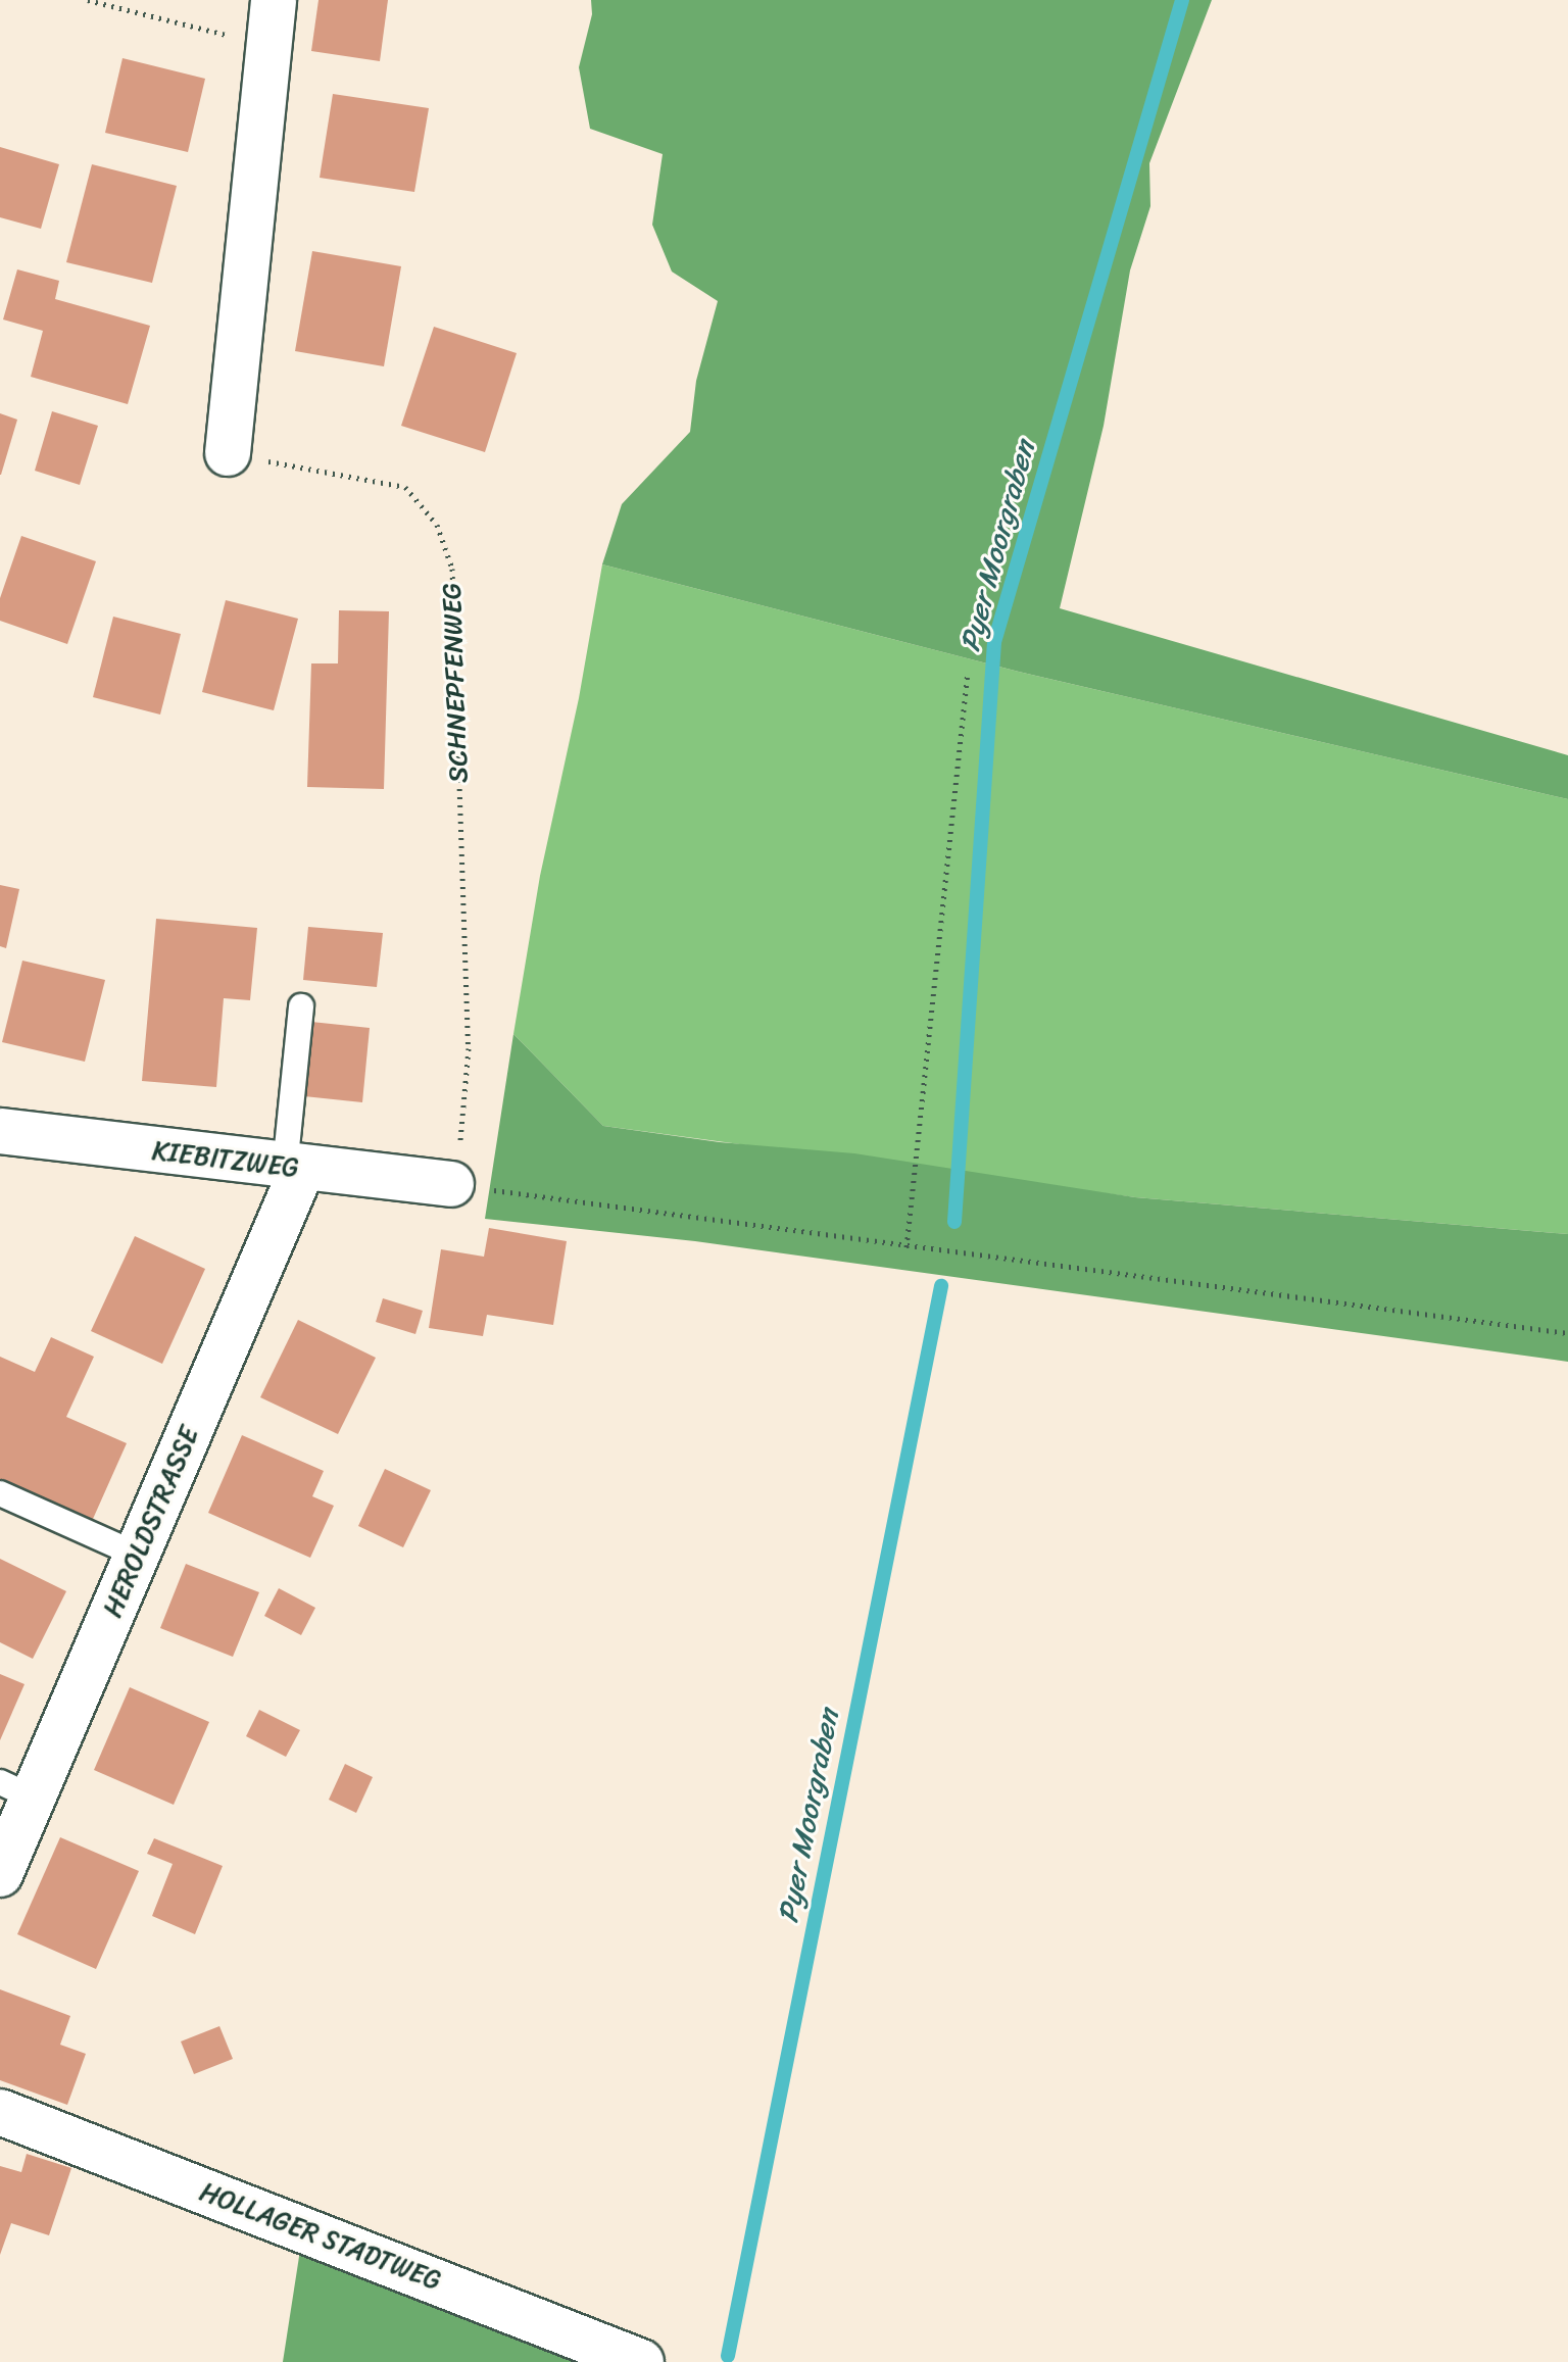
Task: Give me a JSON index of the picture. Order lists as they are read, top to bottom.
{
  "streets": {
    "street": ["KIEBITZWEG", "HEROLDSTRASSE", "HOLLAGER STADTWEG"],
    "path": ["SCHNEPFENWEG"]
  },
  "crossings": [
    ["SCHNEPFENWEG", "KIEBITZWEG"],
    ["KIEBITZWEG", "HEROLDSTRASSE"]
  ],
  "water": ["Pyer Moorgraben"]
}
